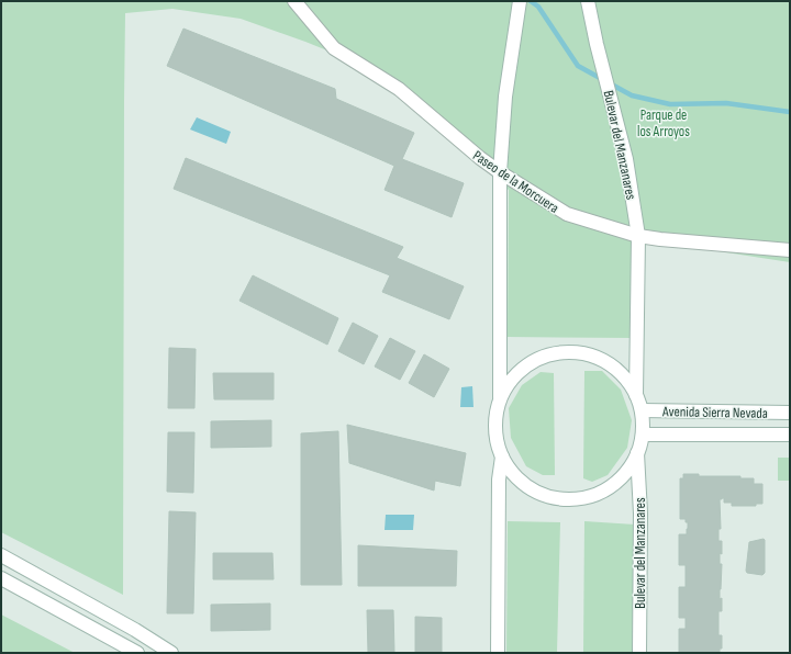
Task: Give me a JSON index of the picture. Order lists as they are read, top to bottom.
{
  "streets": {
    "main road": ["Bulevar del Manzanares", "Paseo de la Morcuera", "Avenida Sierra Nevada"]
  },
  "crossings": [
    ["Bulevar del Manzanares", "Paseo de la Morcuera"],
    ["Bulevar del Manzanares", "Avenida Sierra Nevada"]
  ],
  "parks": ["Parque de los Arroyos"]
}
